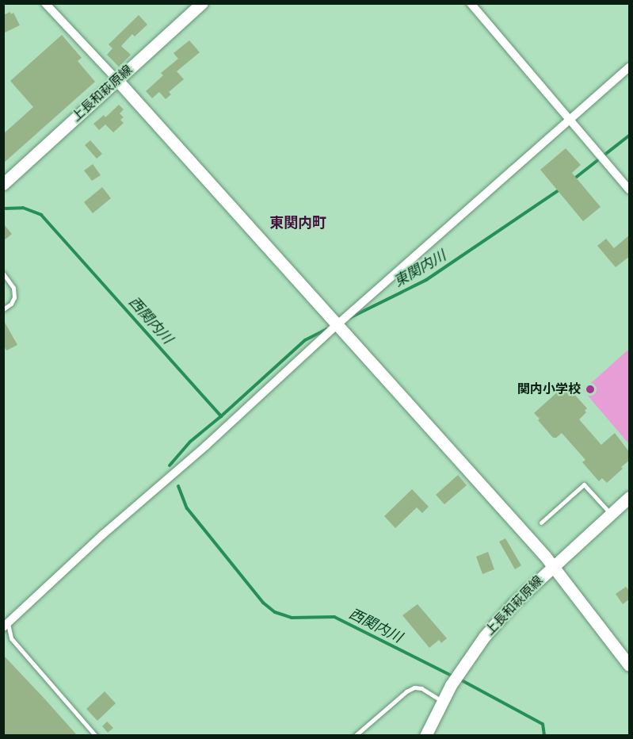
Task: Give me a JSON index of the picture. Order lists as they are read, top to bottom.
{
  "streets": {
    "street": ["上長和萩原線"]
  },
  "districts": ["東関内町"],
  "water": ["東関内川", "西関内川"],
  "places": ["関内小学校"]
}
